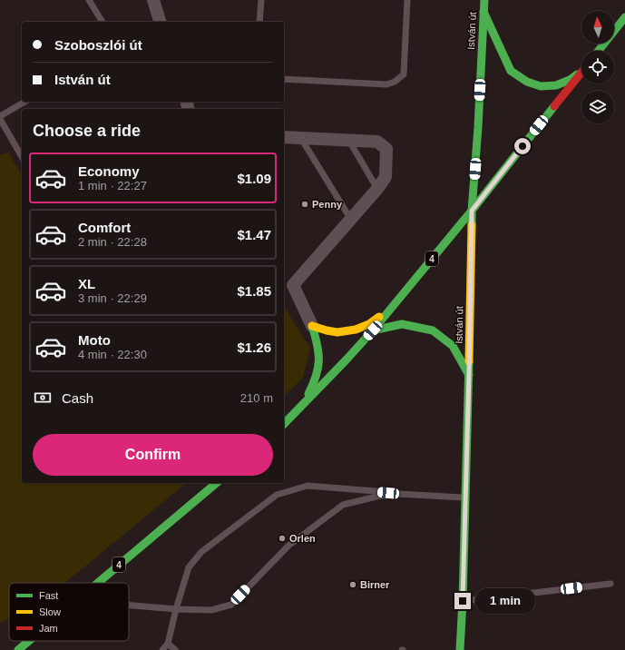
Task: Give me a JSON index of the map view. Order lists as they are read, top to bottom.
{
  "streets": {
    "main road": ["István út", "4"]
  },
  "crossings": [
    ["István út", "4"]
  ],
  "places": ["Penny", "Orlen", "Birner"],
  "legend": ["Fast", "Slow", "Jam"],
  "north": "top",
  "page": {
    "banner": ["Szoboszlói út", "István út"],
    "heading": "Choose a ride",
    "list": [
      {
        "name": "Economy",
        "note": "1 min · 22:27",
        "value": "$1.09"
      },
      {
        "name": "Comfort",
        "note": "2 min · 22:28",
        "value": "$1.47"
      },
      {
        "name": "XL",
        "note": "3 min · 22:29",
        "value": "$1.85"
      },
      {
        "name": "Moto",
        "note": "4 min · 22:30",
        "value": "$1.26"
      }
    ],
    "pay": ["Cash", "210 m"],
    "buttons": "Confirm",
    "bubble": "1 min"
  }
}
